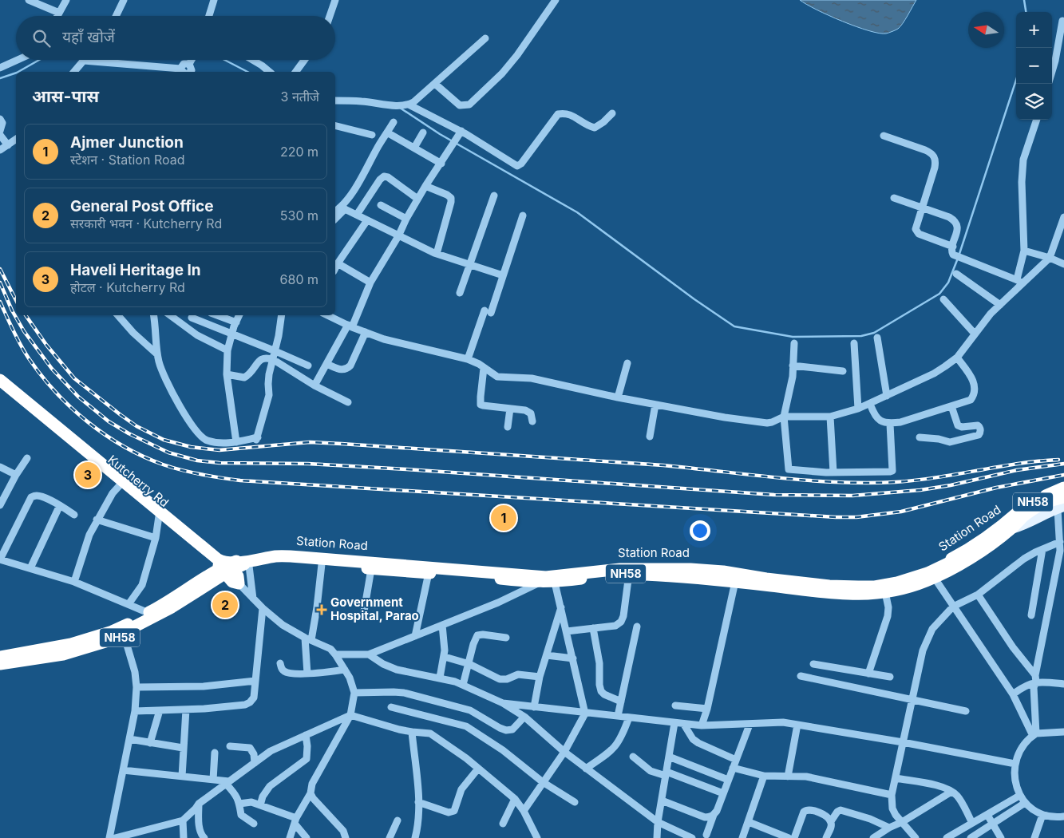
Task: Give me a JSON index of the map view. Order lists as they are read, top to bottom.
{
  "streets": {
    "highway": ["Kutcherry Rd", "NH58", "Station Road"]
  },
  "crossings": [
    ["Kutcherry Rd", "NH58"],
    ["Kutcherry Rd", "Station Road"],
    ["NH58", "Station Road"]
  ],
  "places": {
    "health": ["Government Hospital, Parao"]
  },
  "north": "left",
  "page": {
    "map_buttons": ["+", "−"],
    "search": "यहाँ खोजें",
    "heading": ["आस-पास", "3 नतीजे"],
    "list": [
      {
        "mark": "1",
        "name": "Ajmer Junction",
        "note": "स्टेशन · Station Road",
        "value": "220 m"
      },
      {
        "mark": "2",
        "name": "General Post Office",
        "note": "सरकारी भवन · Kutcherry Rd",
        "value": "530 m"
      },
      {
        "mark": "3",
        "name": "Haveli Heritage In",
        "note": "होटल · Kutcherry Rd",
        "value": "680 m"
      }
    ],
    "pins": ["3", "1", "2"]
  }
}
